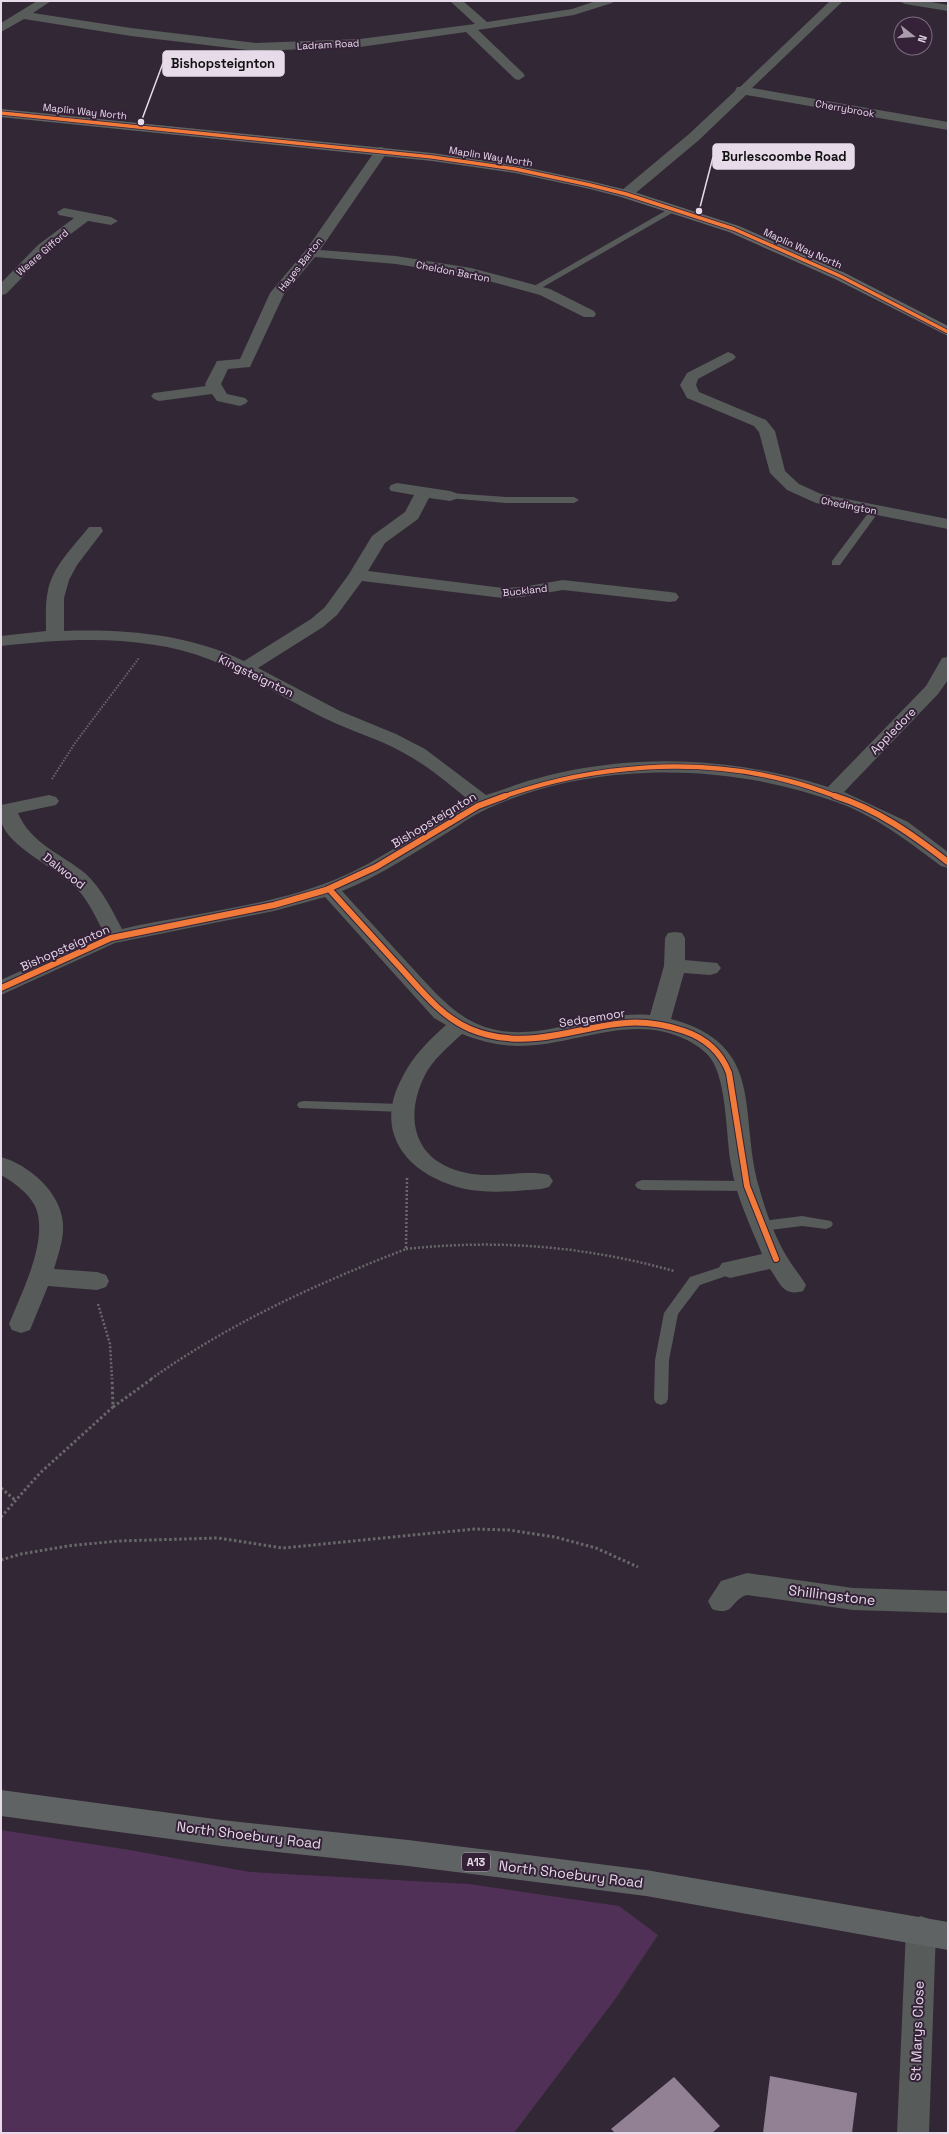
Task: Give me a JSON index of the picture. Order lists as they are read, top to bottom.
{
  "streets": {
    "main road": ["North Shoebury Road", "A13"],
    "street": [
      "Ladram Road",
      "Cherrybrook",
      "Maplin Way North",
      "Weare Gifford",
      "Hayes Barton",
      "Cheldon Barton",
      "Chedington",
      "Buckland",
      "Kingsteignton",
      "Appledore",
      "Bishopsteignton",
      "Dalwood",
      "Sedgemoor",
      "Shillingstone",
      "St Marys Close"
    ]
  },
  "crossings": [
    ["Maplin Way North", "Hayes Barton"],
    ["Hayes Barton", "Cheldon Barton"],
    ["Kingsteignton", "Bishopsteignton"],
    ["Appledore", "Bishopsteignton"],
    ["Bishopsteignton", "Dalwood"],
    ["Bishopsteignton", "Sedgemoor"],
    ["North Shoebury Road", "St Marys Close"]
  ],
  "places": ["Bishopsteignton", "Burlescoombe Road"],
  "north": "right"
}
